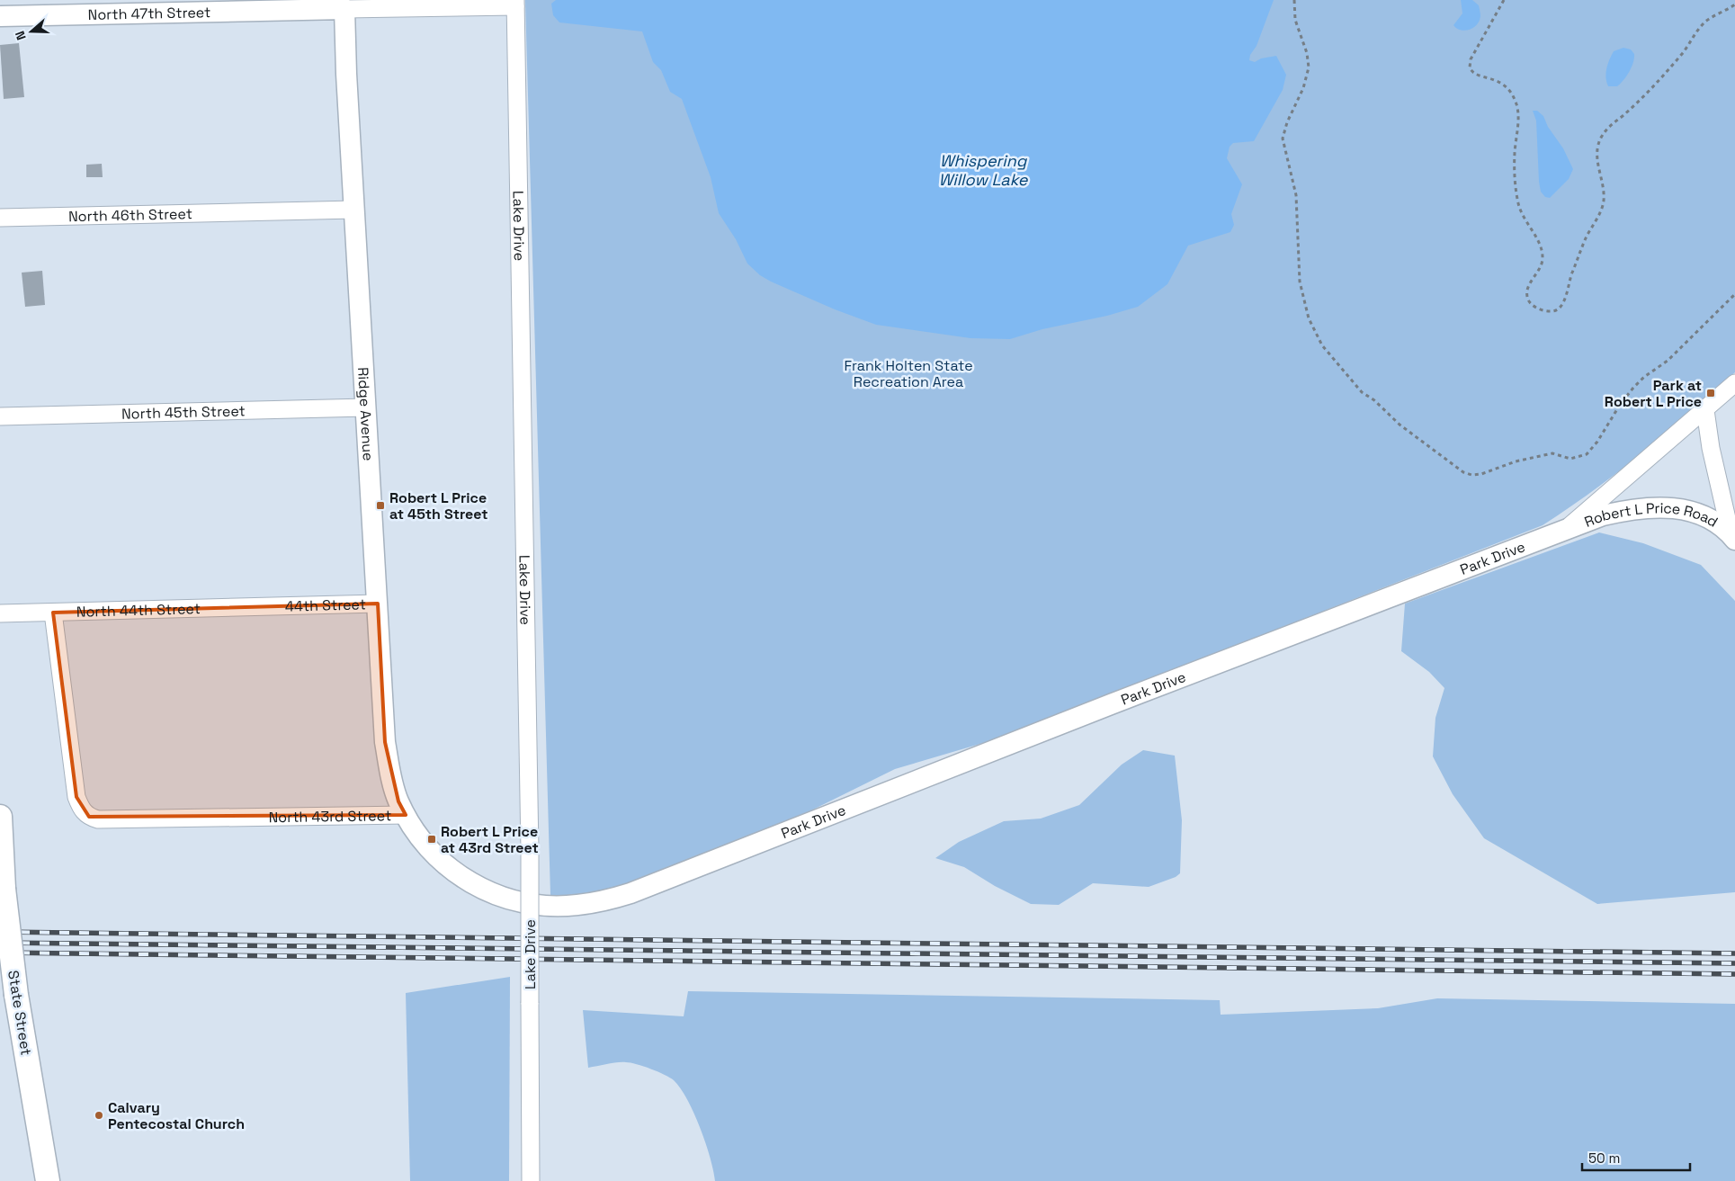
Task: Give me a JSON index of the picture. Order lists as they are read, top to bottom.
{
  "streets": {
    "main road": ["State Street"],
    "street": [
      "North 47th Street",
      "North 46th Street",
      "Lake Drive",
      "North 45th Street",
      "Ridge Avenue",
      "Robert L Price Road",
      "Park Drive",
      "44th Street",
      "North 44th Street",
      "North 43rd Street"
    ]
  },
  "crossings": [
    ["North 47th Street", "Lake Drive"],
    ["North 47th Street", "Ridge Avenue"],
    ["North 46th Street", "Ridge Avenue"],
    ["North 45th Street", "Ridge Avenue"],
    ["Ridge Avenue", "44th Street"],
    ["Ridge Avenue", "North 43rd Street"],
    ["Robert L Price Road", "Park Drive"],
    ["Park Drive", "North 43rd Street"],
    ["44th Street", "North 44th Street"],
    ["North 44th Street", "North 43rd Street"]
  ],
  "water": ["Whispering Willow Lake"],
  "parks": ["Frank Holten State Recreation Area"],
  "places": {
    "transit": ["Park at Robert L Price", "Robert L Price at 45th Street", "Robert L Price at 43rd Street"],
    "other": ["Calvary Pentecostal Church"]
  },
  "scale_bar": "50 m",
  "north": "left"
}
